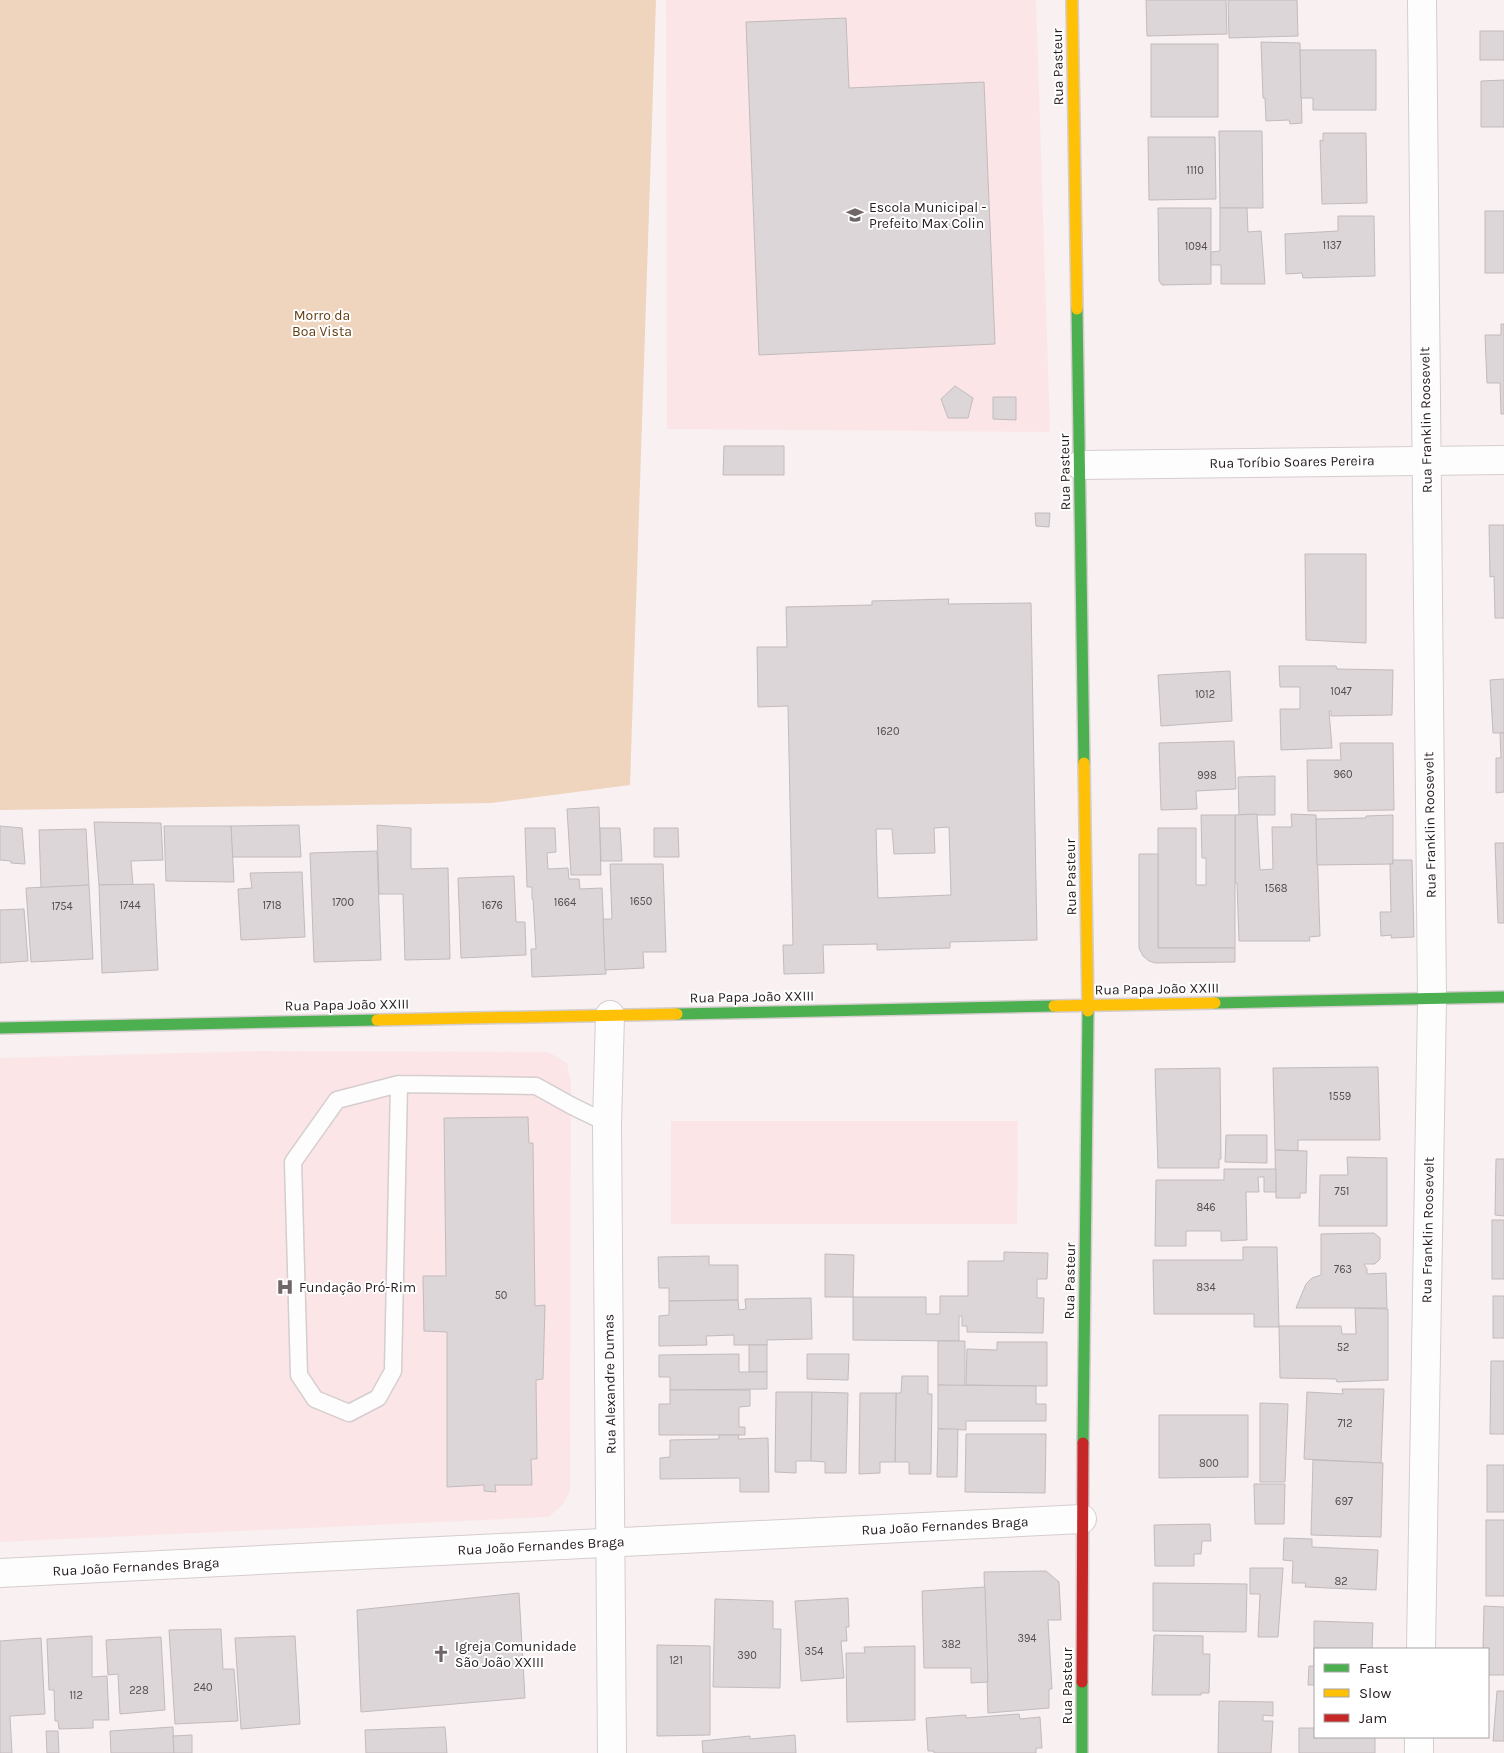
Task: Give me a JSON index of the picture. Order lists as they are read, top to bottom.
{
  "streets": {
    "street": [
      "Rua Pasteur",
      "Rua Franklin Roosevelt",
      "Rua Toríbio Soares Pereira",
      "Rua Papa João XXIII",
      "Rua Alexandre Dumas",
      "Rua João Fernandes Braga"
    ]
  },
  "crossings": [
    ["Rua Pasteur", "Rua Toríbio Soares Pereira"],
    ["Rua Pasteur", "Rua Papa João XXIII"],
    ["Rua Pasteur", "Rua João Fernandes Braga"],
    ["Rua Franklin Roosevelt", "Rua Toríbio Soares Pereira"],
    ["Rua Franklin Roosevelt", "Rua Papa João XXIII"],
    ["Rua Papa João XXIII", "Rua Alexandre Dumas"],
    ["Rua Alexandre Dumas", "Rua João Fernandes Braga"]
  ],
  "parks": ["Morro da Boa Vista"],
  "places": {
    "school or university": ["Escola Municipal - Prefeito Max Colin"],
    "hospital": ["Fundação Pró-Rim"],
    "church": ["Igreja Comunidade São João XXIII"]
  },
  "house_numbers": [
    "1110",
    "1137",
    "1094",
    "1047",
    "1012",
    "1620",
    "960",
    "998",
    "1568",
    "1650",
    "1700",
    "1664",
    "1744",
    "1718",
    "1676",
    "1754",
    "1559",
    "751",
    "846",
    "763",
    "834",
    "50",
    "52",
    "712",
    "800",
    "697",
    "82",
    "394",
    "382",
    "354",
    "390",
    "121",
    "240",
    "228",
    "112"
  ],
  "legend": ["Fast", "Slow", "Jam"]
}
